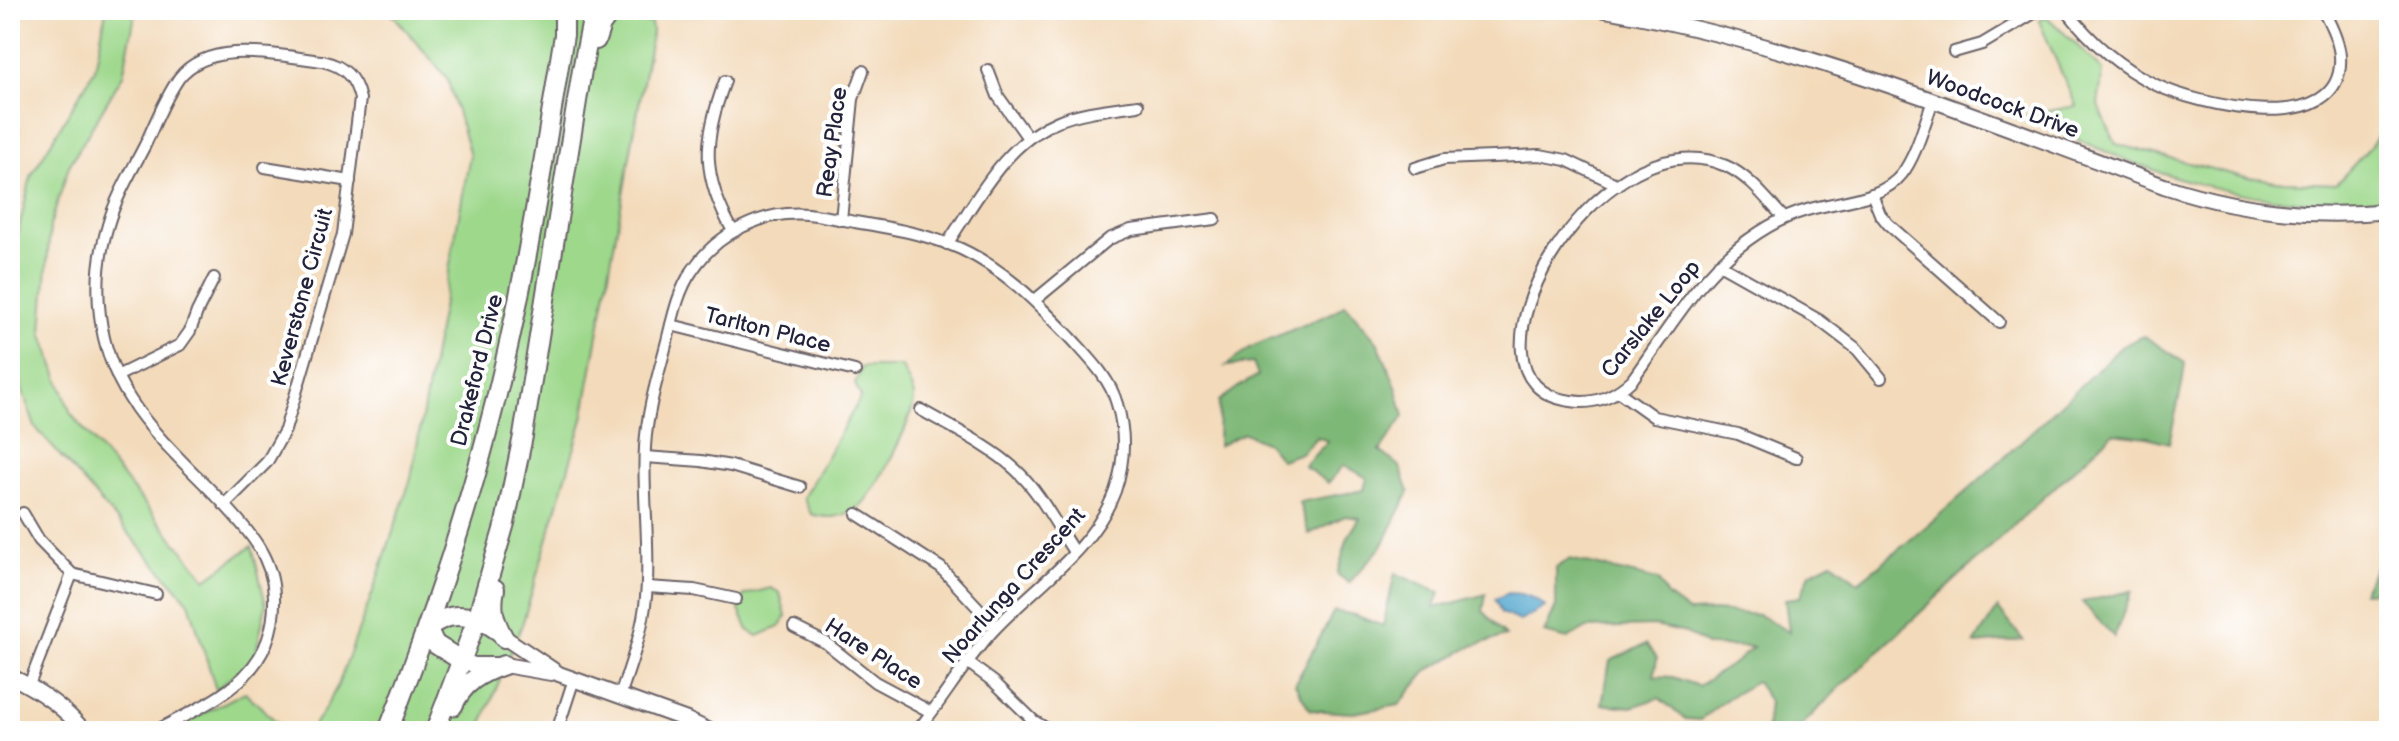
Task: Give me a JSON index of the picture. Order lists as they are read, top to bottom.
{
  "streets": {
    "highway": ["Drakeford Drive"],
    "main road": ["Woodcock Drive"],
    "street": [
      "Reay Place",
      "Keverstone Circuit",
      "Carslake Loop",
      "Tarlton Place",
      "Noarlunga Crescent",
      "Hare Place"
    ]
  },
  "crossings": [
    ["Woodcock Drive", "Carslake Loop"],
    ["Reay Place", "Noarlunga Crescent"],
    ["Tarlton Place", "Noarlunga Crescent"],
    ["Noarlunga Crescent", "Hare Place"]
  ]
}
